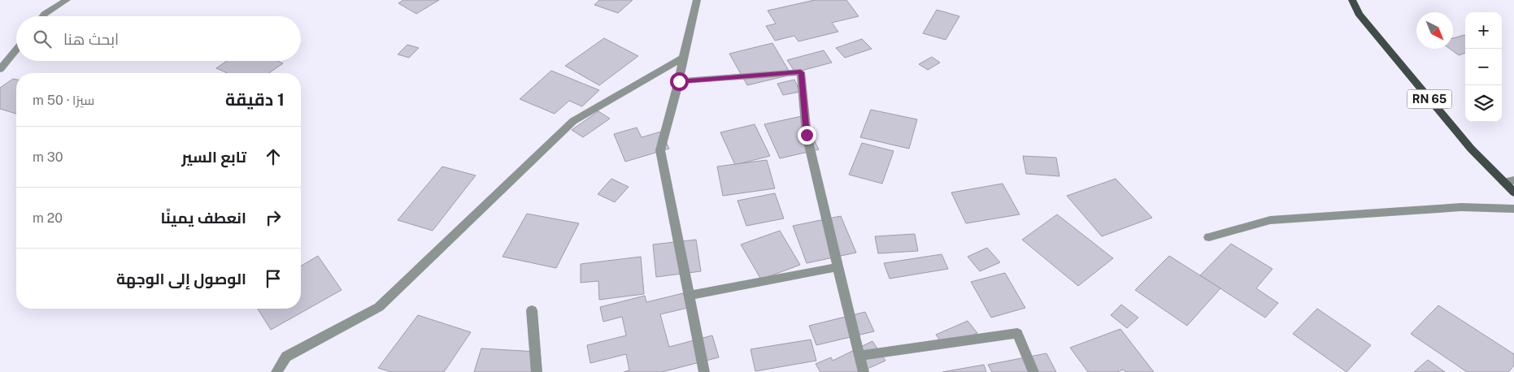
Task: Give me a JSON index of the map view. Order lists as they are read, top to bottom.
{
  "streets": {
    "main road": ["RN 65"]
  },
  "north": "bottom right",
  "page": {
    "map_buttons": ["+", "−"],
    "search": "ابحث هنا",
    "heading": ["1 دقيقة", "سيرًا · 50 m"],
    "list": [
      ["تابع السير", "30 m"],
      ["انعطف يمينًا", "20 m"],
      "الوصول إلى الوجهة"
    ]
  }
}
